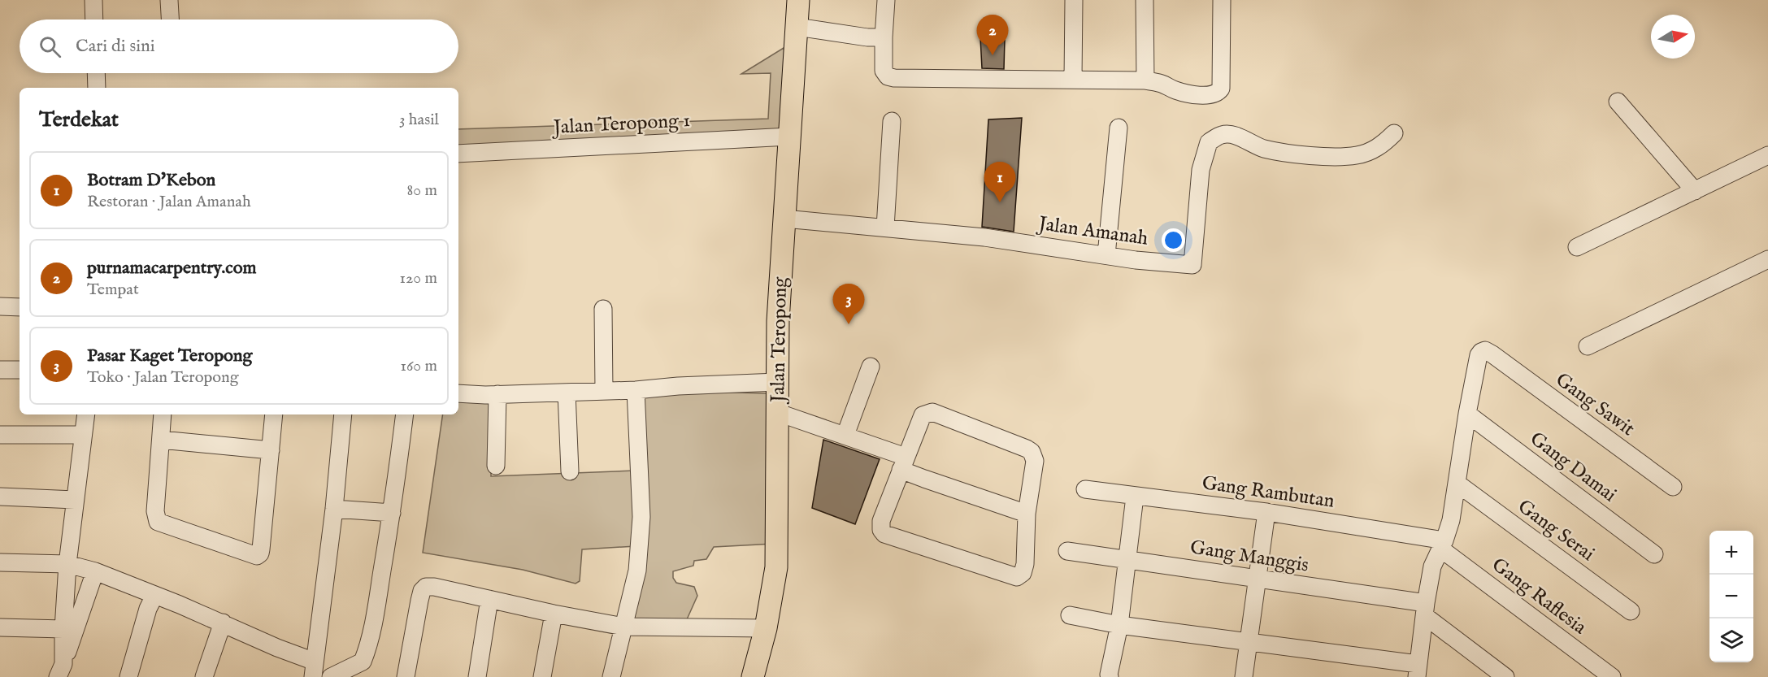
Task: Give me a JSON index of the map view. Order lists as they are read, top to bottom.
{
  "streets": {
    "main road": ["Jalan Teropong"],
    "street": [
      "Jalan Teropong 1",
      "Jalan Amanah",
      "Gang Sawit",
      "Gang Damai",
      "Gang Rambutan",
      "Gang Serai",
      "Gang Manggis",
      "Gang Raflesia"
    ]
  },
  "crossings": [
    ["Jalan Teropong 1", "Jalan Teropong"],
    ["Jalan Amanah", "Jalan Teropong"],
    ["Gang Sawit", "Gang Damai"],
    ["Gang Rambutan", "Gang Raflesia"]
  ],
  "north": "right",
  "page": {
    "pins": ["2", "1", "3"],
    "search": "Cari di sini",
    "heading": ["Terdekat", "3 hasil"],
    "list": [
      {
        "mark": "1",
        "name": "Botram D'Kebon",
        "note": "Restoran · Jalan Amanah",
        "value": "80 m"
      },
      {
        "mark": "2",
        "name": "purnamacarpentry.com",
        "note": "Tempat",
        "value": "120 m"
      },
      {
        "mark": "3",
        "name": "Pasar Kaget Teropong",
        "note": "Toko · Jalan Teropong",
        "value": "160 m"
      }
    ],
    "map_buttons": ["+", "−"]
  }
}
